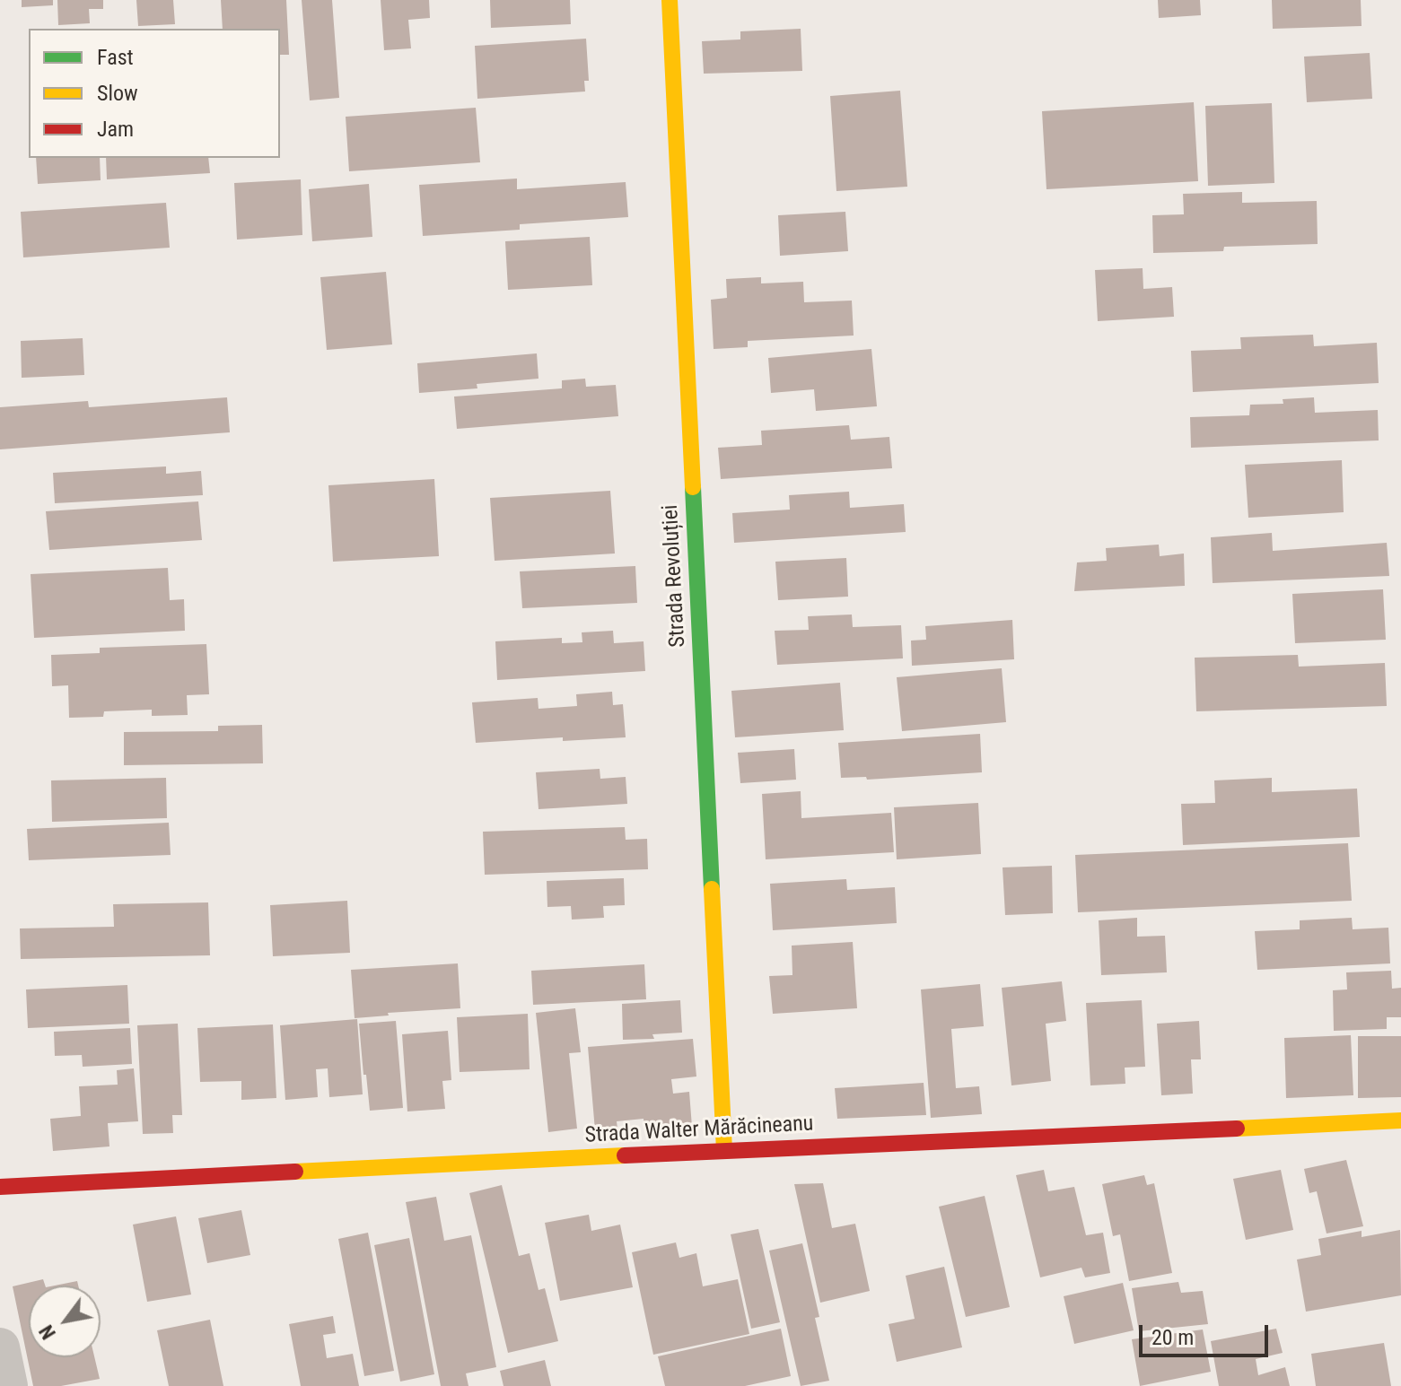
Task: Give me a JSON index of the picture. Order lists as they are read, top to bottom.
{
  "streets": {
    "street": ["Strada Revoluției", "Strada Walter Mărăcineanu"]
  },
  "crossings": [
    ["Strada Revoluției", "Strada Walter Mărăcineanu"]
  ],
  "legend": ["Fast", "Slow", "Jam"],
  "scale_bar": "20 m",
  "north": "bottom left"
}
